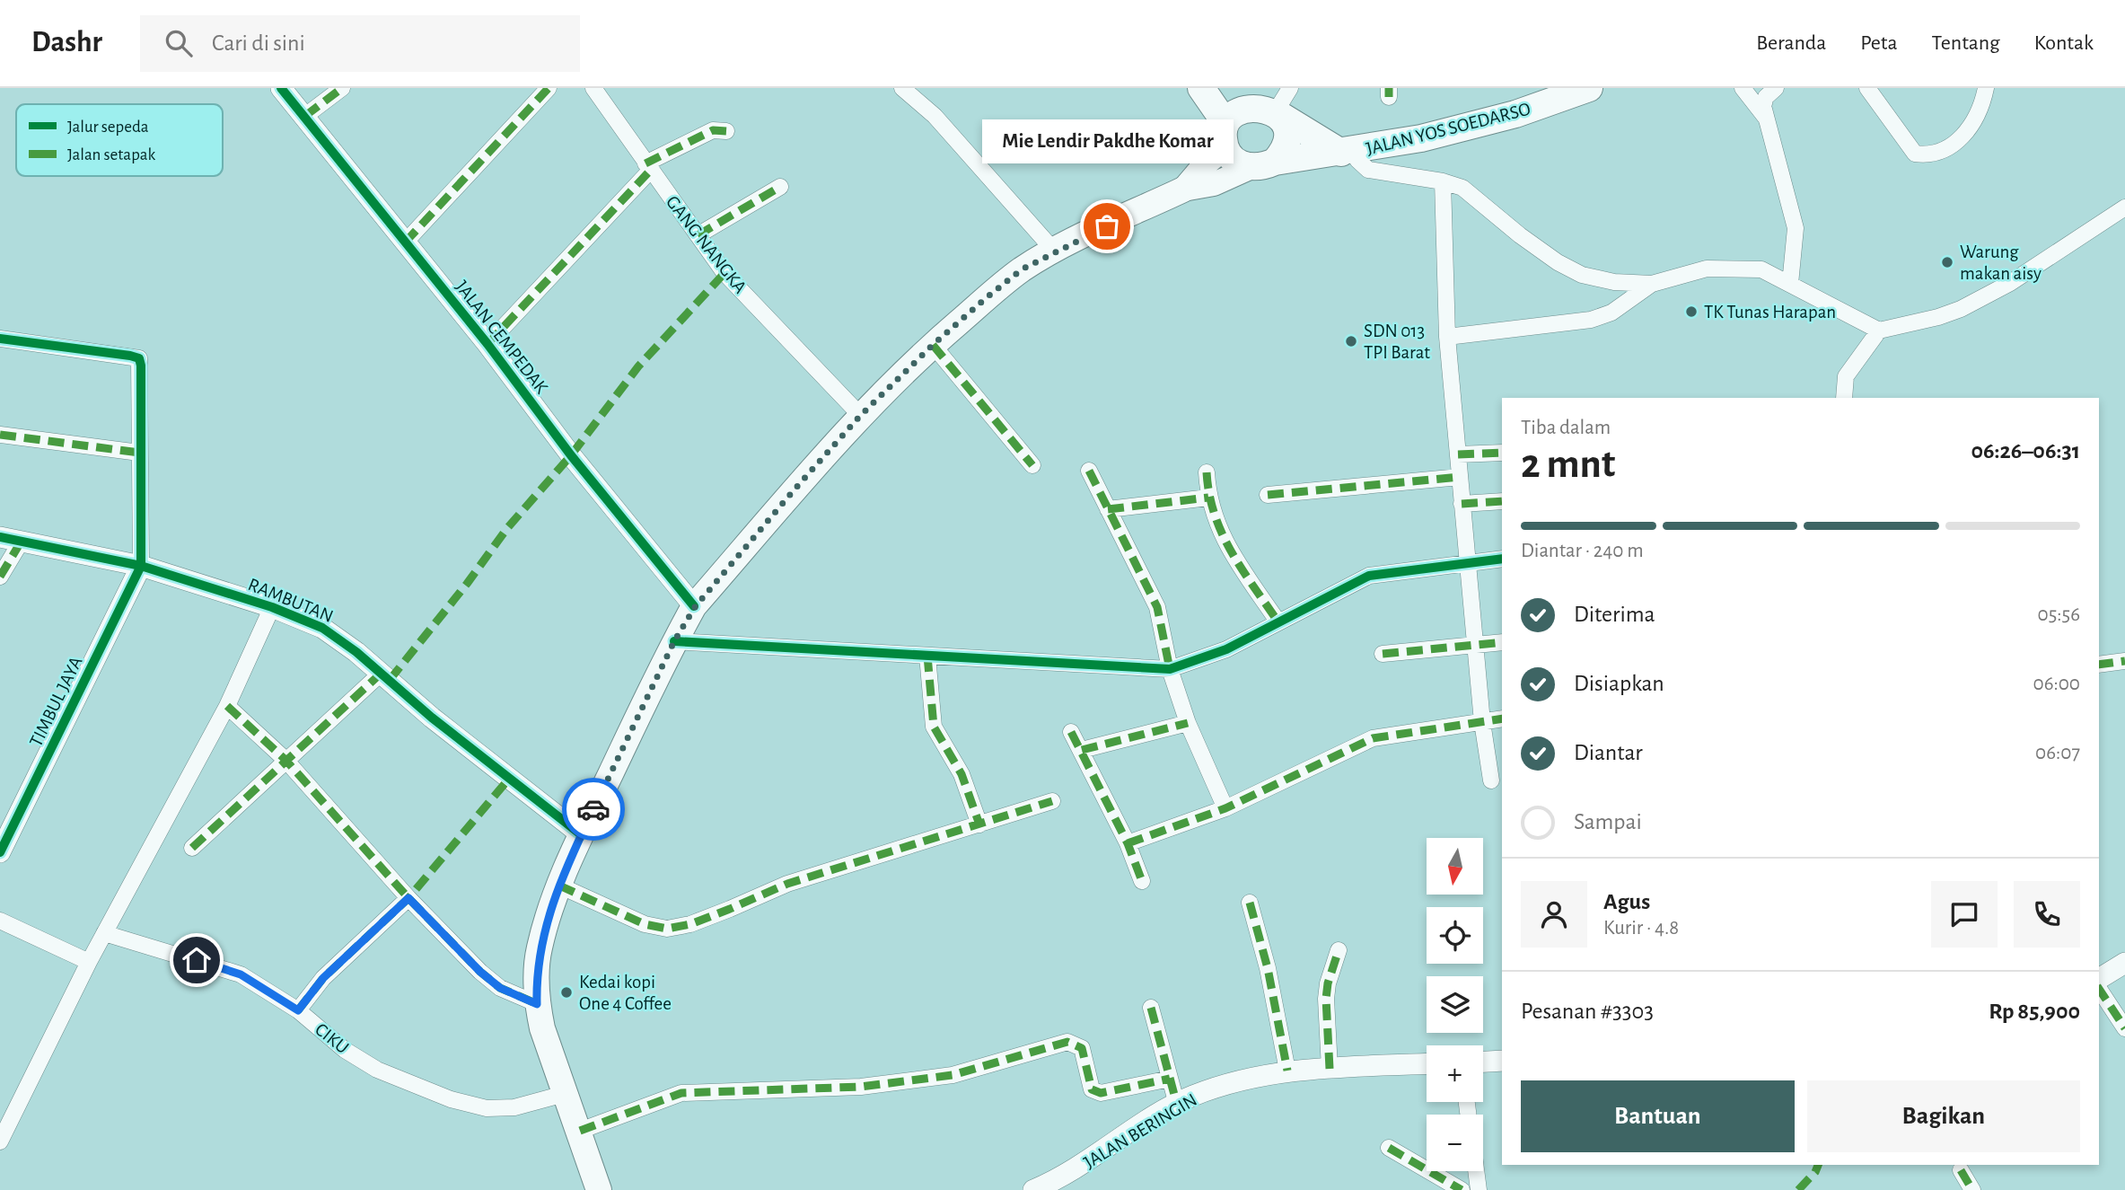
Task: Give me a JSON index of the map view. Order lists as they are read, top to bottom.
{
  "streets": {
    "highway": ["JALAN YOS SOEDARSO"],
    "street": [
      "GANG NANGKA",
      "JALAN CEMPEDAK",
      "RAMBUTAN",
      "TIMBUL JAYA",
      "CIKU",
      "JALAN BERINGIN"
    ]
  },
  "crossings": [
    ["RAMBUTAN", "TIMBUL JAYA"]
  ],
  "places": [
    "Mie Lendir Pakdhe Komar",
    "Warung makan aisy",
    "TK Tunas Harapan",
    "SDN 013 TPI Barat",
    "Kedai kopi One 4 Coffee"
  ],
  "legend": ["Jalur sepeda", "Jalan setapak"],
  "north": "bottom",
  "page": {
    "header": "Dashr",
    "search": "Cari di sini",
    "nav": [
      "Beranda",
      "Peta",
      "Tentang",
      "Kontak"
    ],
    "bubble": "Mie Lendir Pakdhe Komar",
    "heading": ["2 mnt", "Tiba dalam", "06:26–06:31"],
    "panel": [
      "Agus",
      "Kurir · 4.8",
      "Pesanan #3303",
      "Rp 85,900"
    ],
    "bar": "Diantar · 240 m",
    "list": [
      ["Diterima", "05:56"],
      ["Disiapkan", "06:00"],
      ["Diantar", "06:07"],
      "Sampai"
    ],
    "map_buttons": ["+", "−"],
    "buttons": ["Bantuan", "Bagikan"]
  }
}
